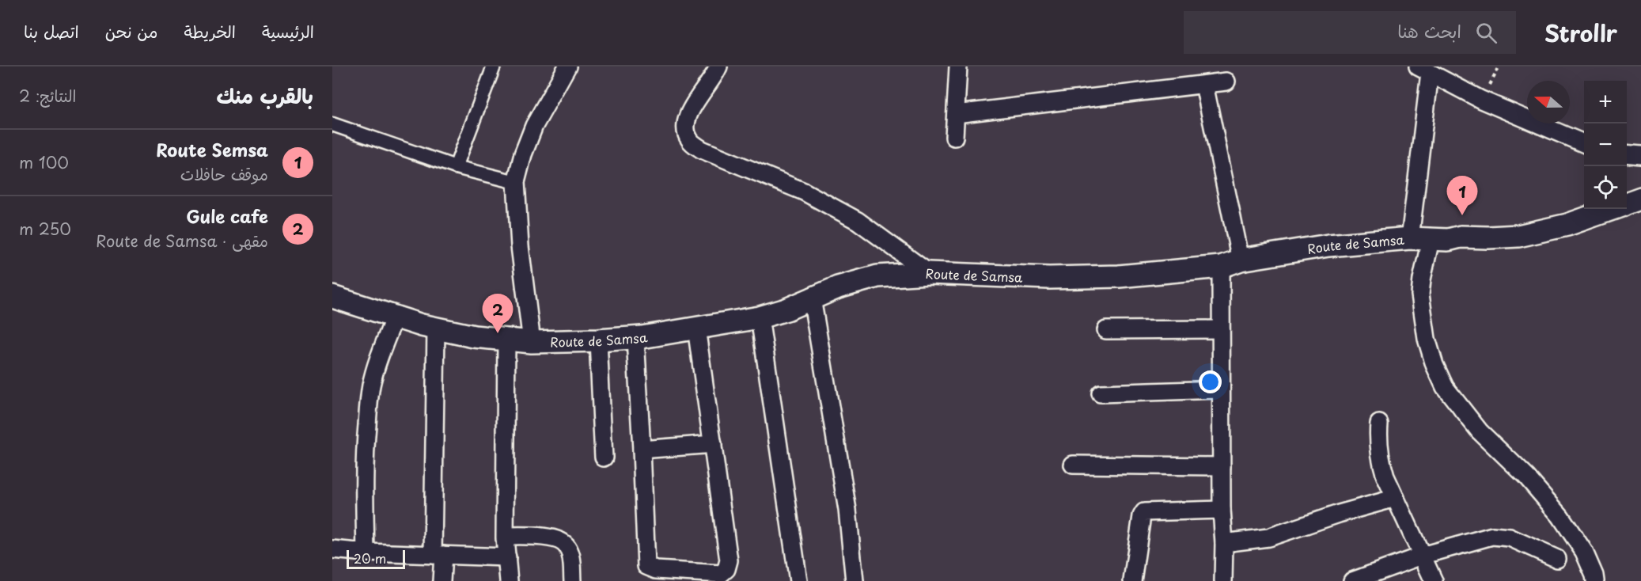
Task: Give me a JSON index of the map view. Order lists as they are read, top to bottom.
{
  "streets": {
    "street": ["Route de Samsa"]
  },
  "scale_bar": "20 m",
  "north": "left",
  "page": {
    "header": "Strollr",
    "search": "ابحث هنا",
    "nav": [
      "الرئيسية",
      "الخريطة",
      "من نحن",
      "اتصل بنا"
    ],
    "heading": ["بالقرب منك", "النتائج: 2"],
    "map_buttons": ["+", "−"],
    "list": [
      {
        "mark": "1",
        "name": "Route Semsa",
        "note": "موقف حافلات",
        "value": "100 m"
      },
      {
        "mark": "2",
        "name": "Gule cafe",
        "note": "مقهى · Route de Samsa",
        "value": "250 m"
      }
    ],
    "pins": ["1", "2"],
    "scale": "20 m"
  }
}
